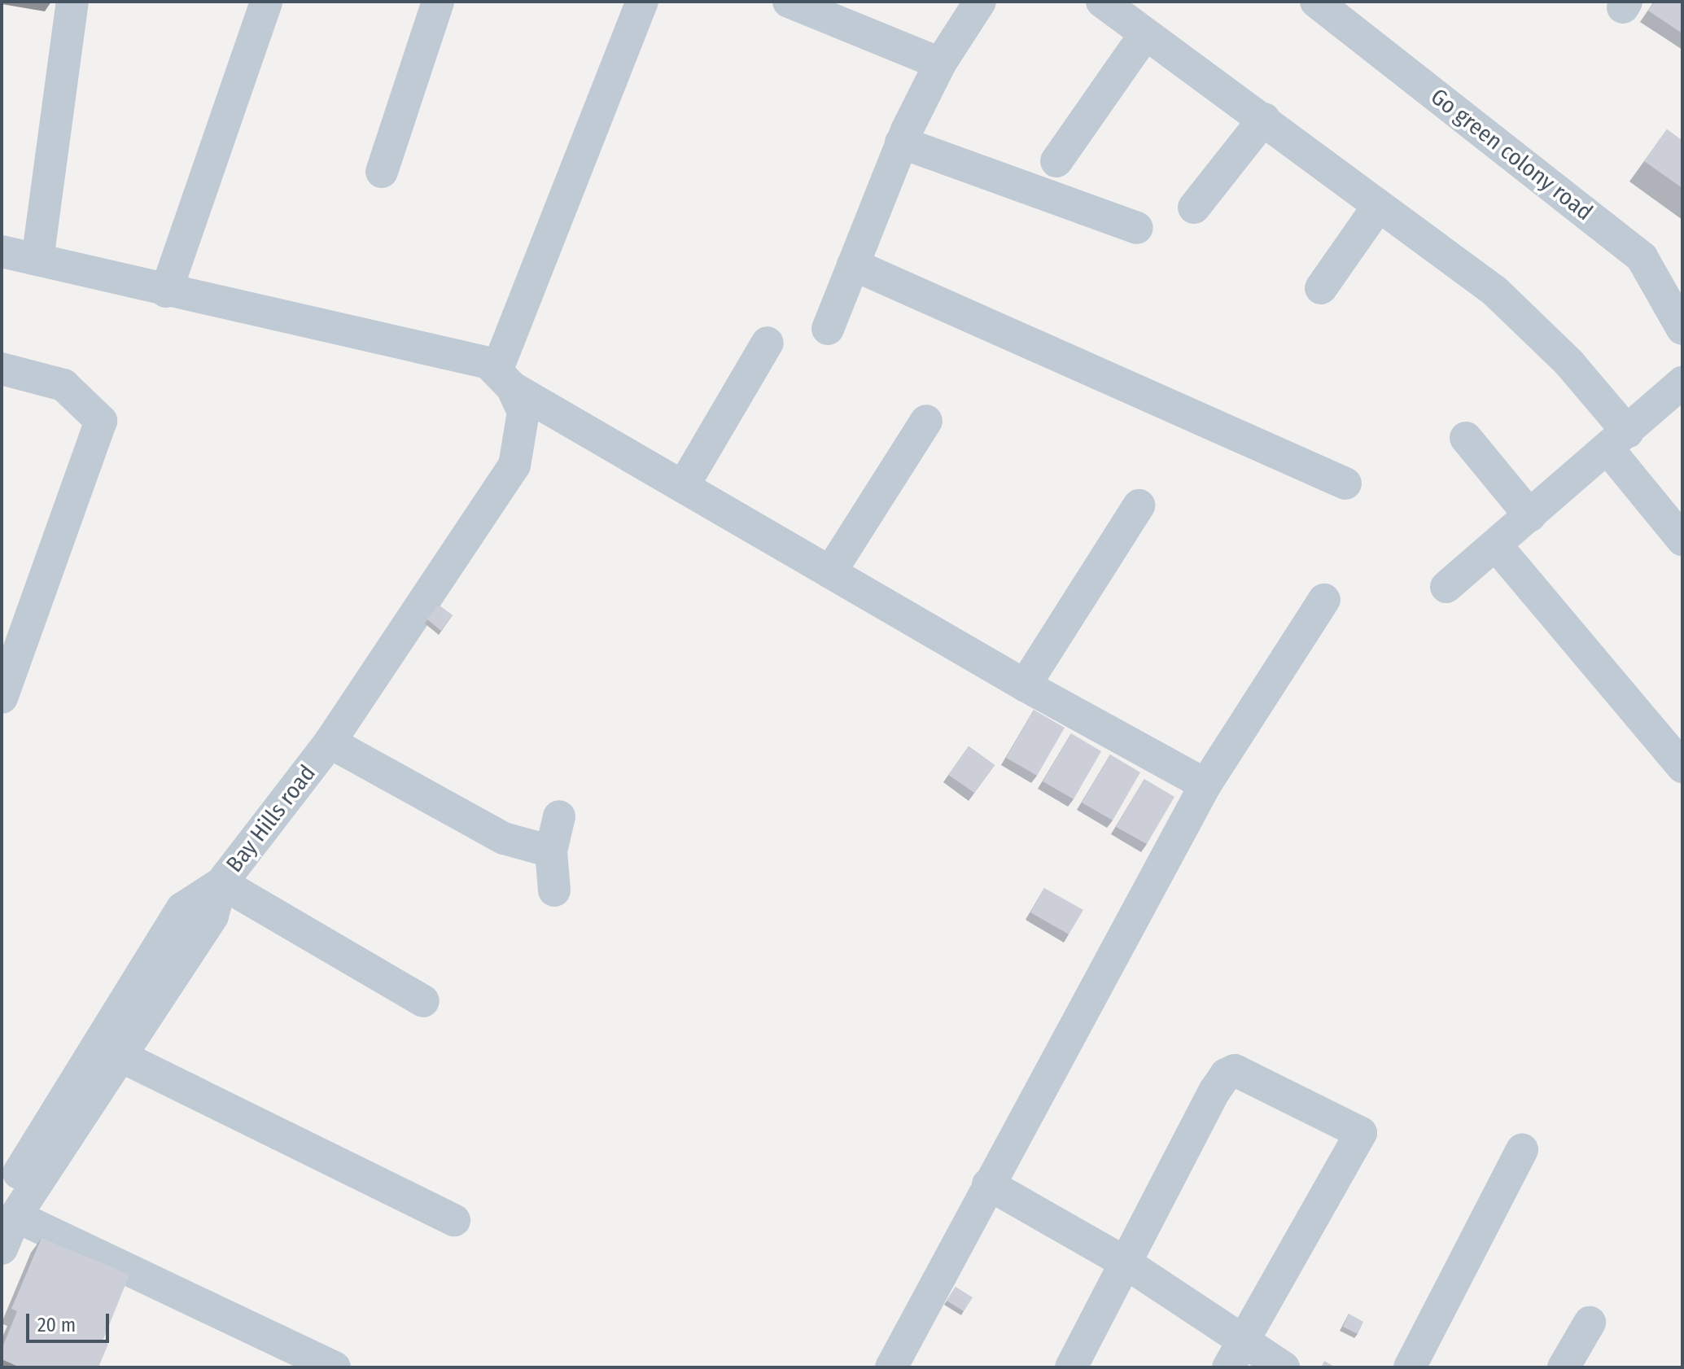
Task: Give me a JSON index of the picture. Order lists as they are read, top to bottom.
{
  "streets": {
    "street": ["Go green colony road", "Bay Hills road"]
  },
  "scale_bar": "20 m"
}
